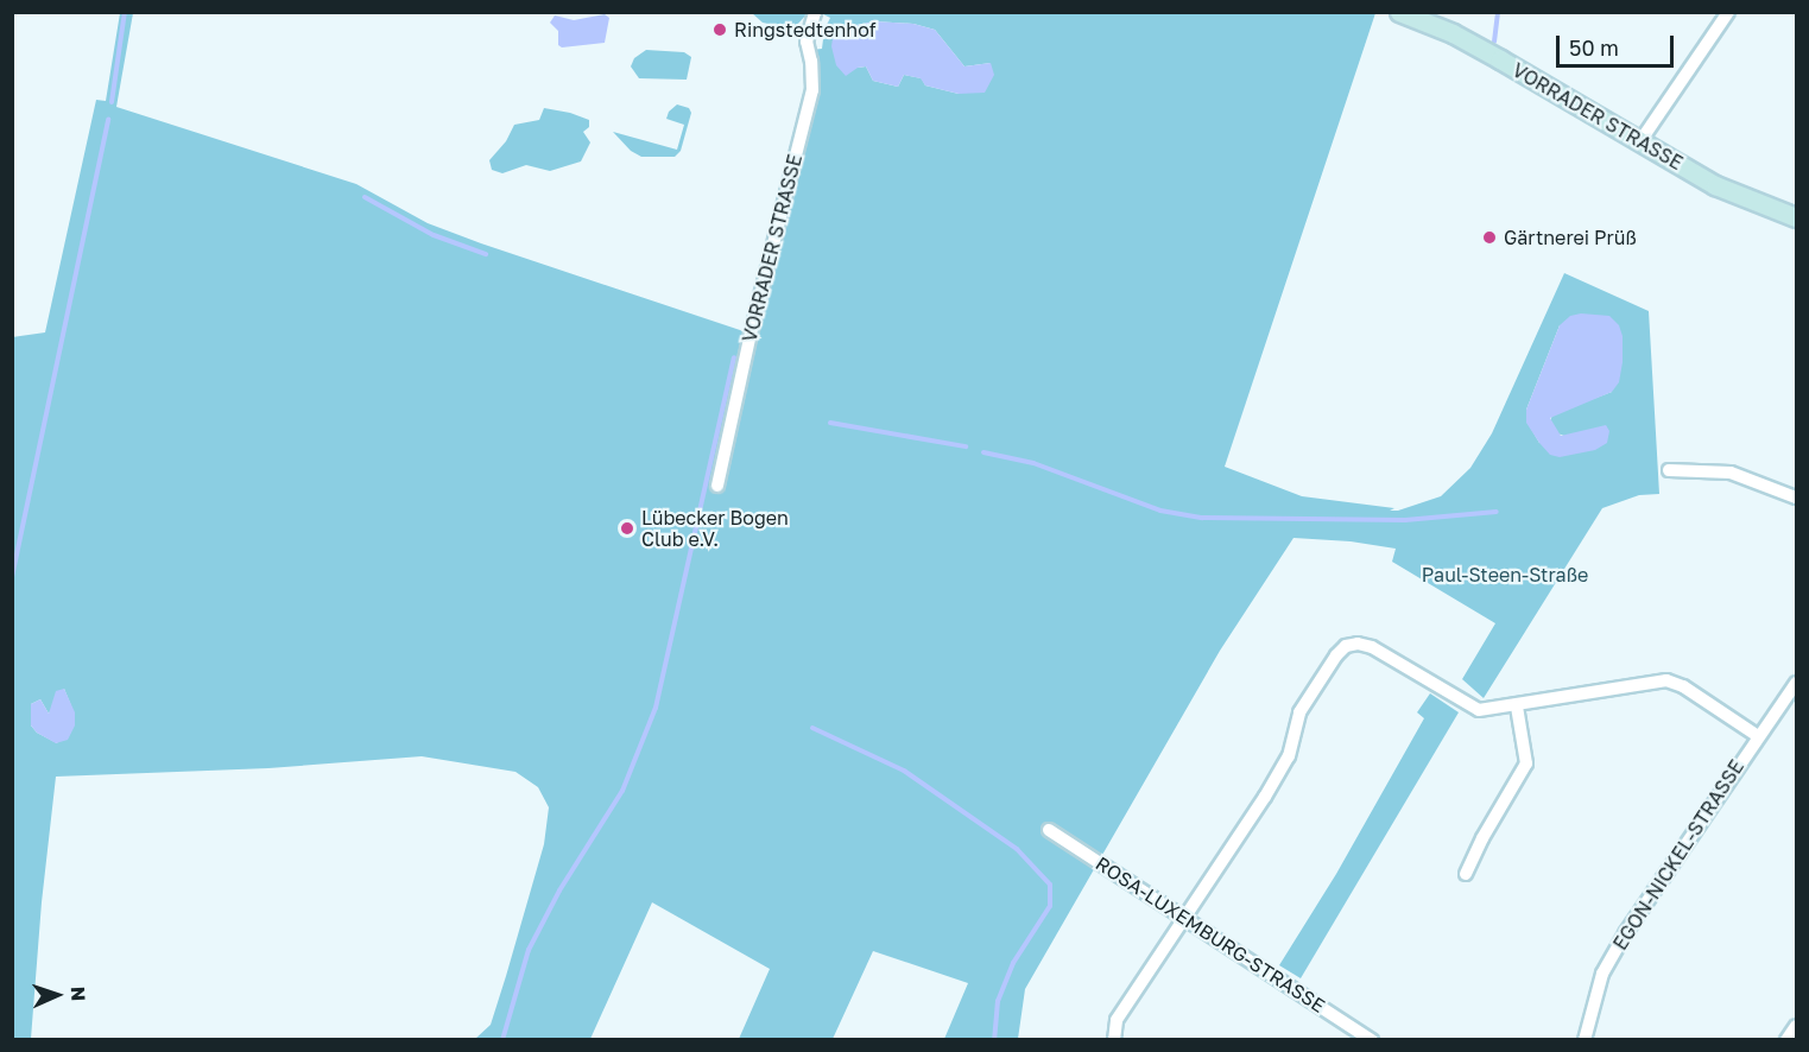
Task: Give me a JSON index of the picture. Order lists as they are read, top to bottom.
{
  "streets": {
    "street": ["VORRADER STRASSE", "EGON-NICKEL-STRASSE", "ROSA-LUXEMBURG-STRASSE"]
  },
  "parks": ["Paul-Steen-Straße"],
  "places": ["Ringstedtenhof", "Gärtnerei Prüß", "Lübecker Bogen Club e.V."],
  "scale_bar": "50 m",
  "north": "right"
}
